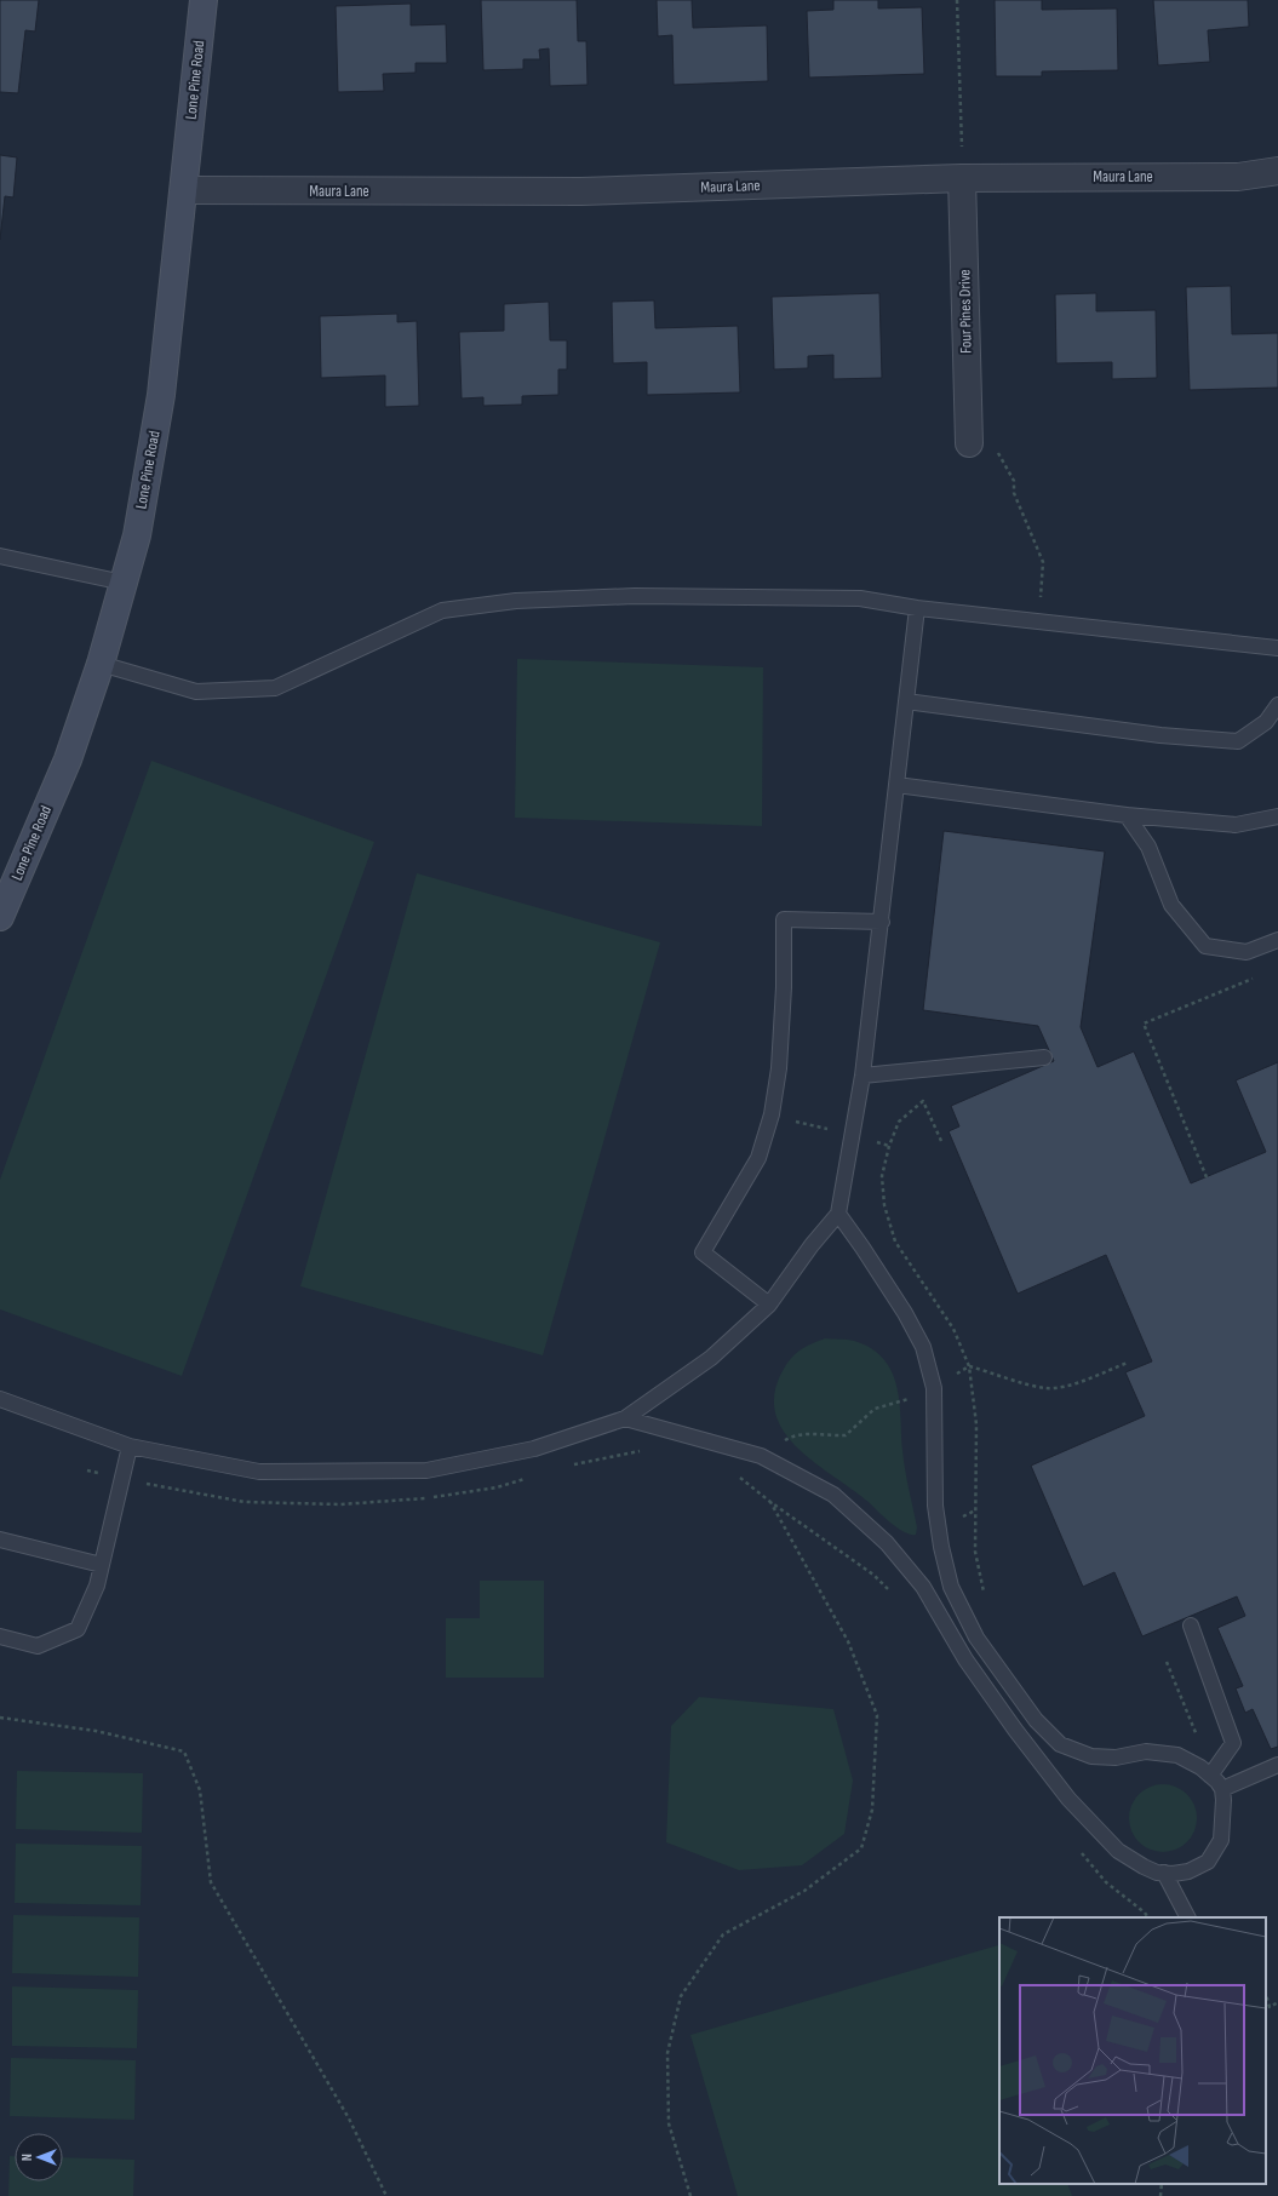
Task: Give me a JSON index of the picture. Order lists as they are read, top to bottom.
{
  "streets": {
    "street": ["Lone Pine Road", "Maura Lane", "Four Pines Drive"]
  },
  "crossings": [
    ["Lone Pine Road", "Maura Lane"],
    ["Maura Lane", "Four Pines Drive"]
  ],
  "north": "left"
}
